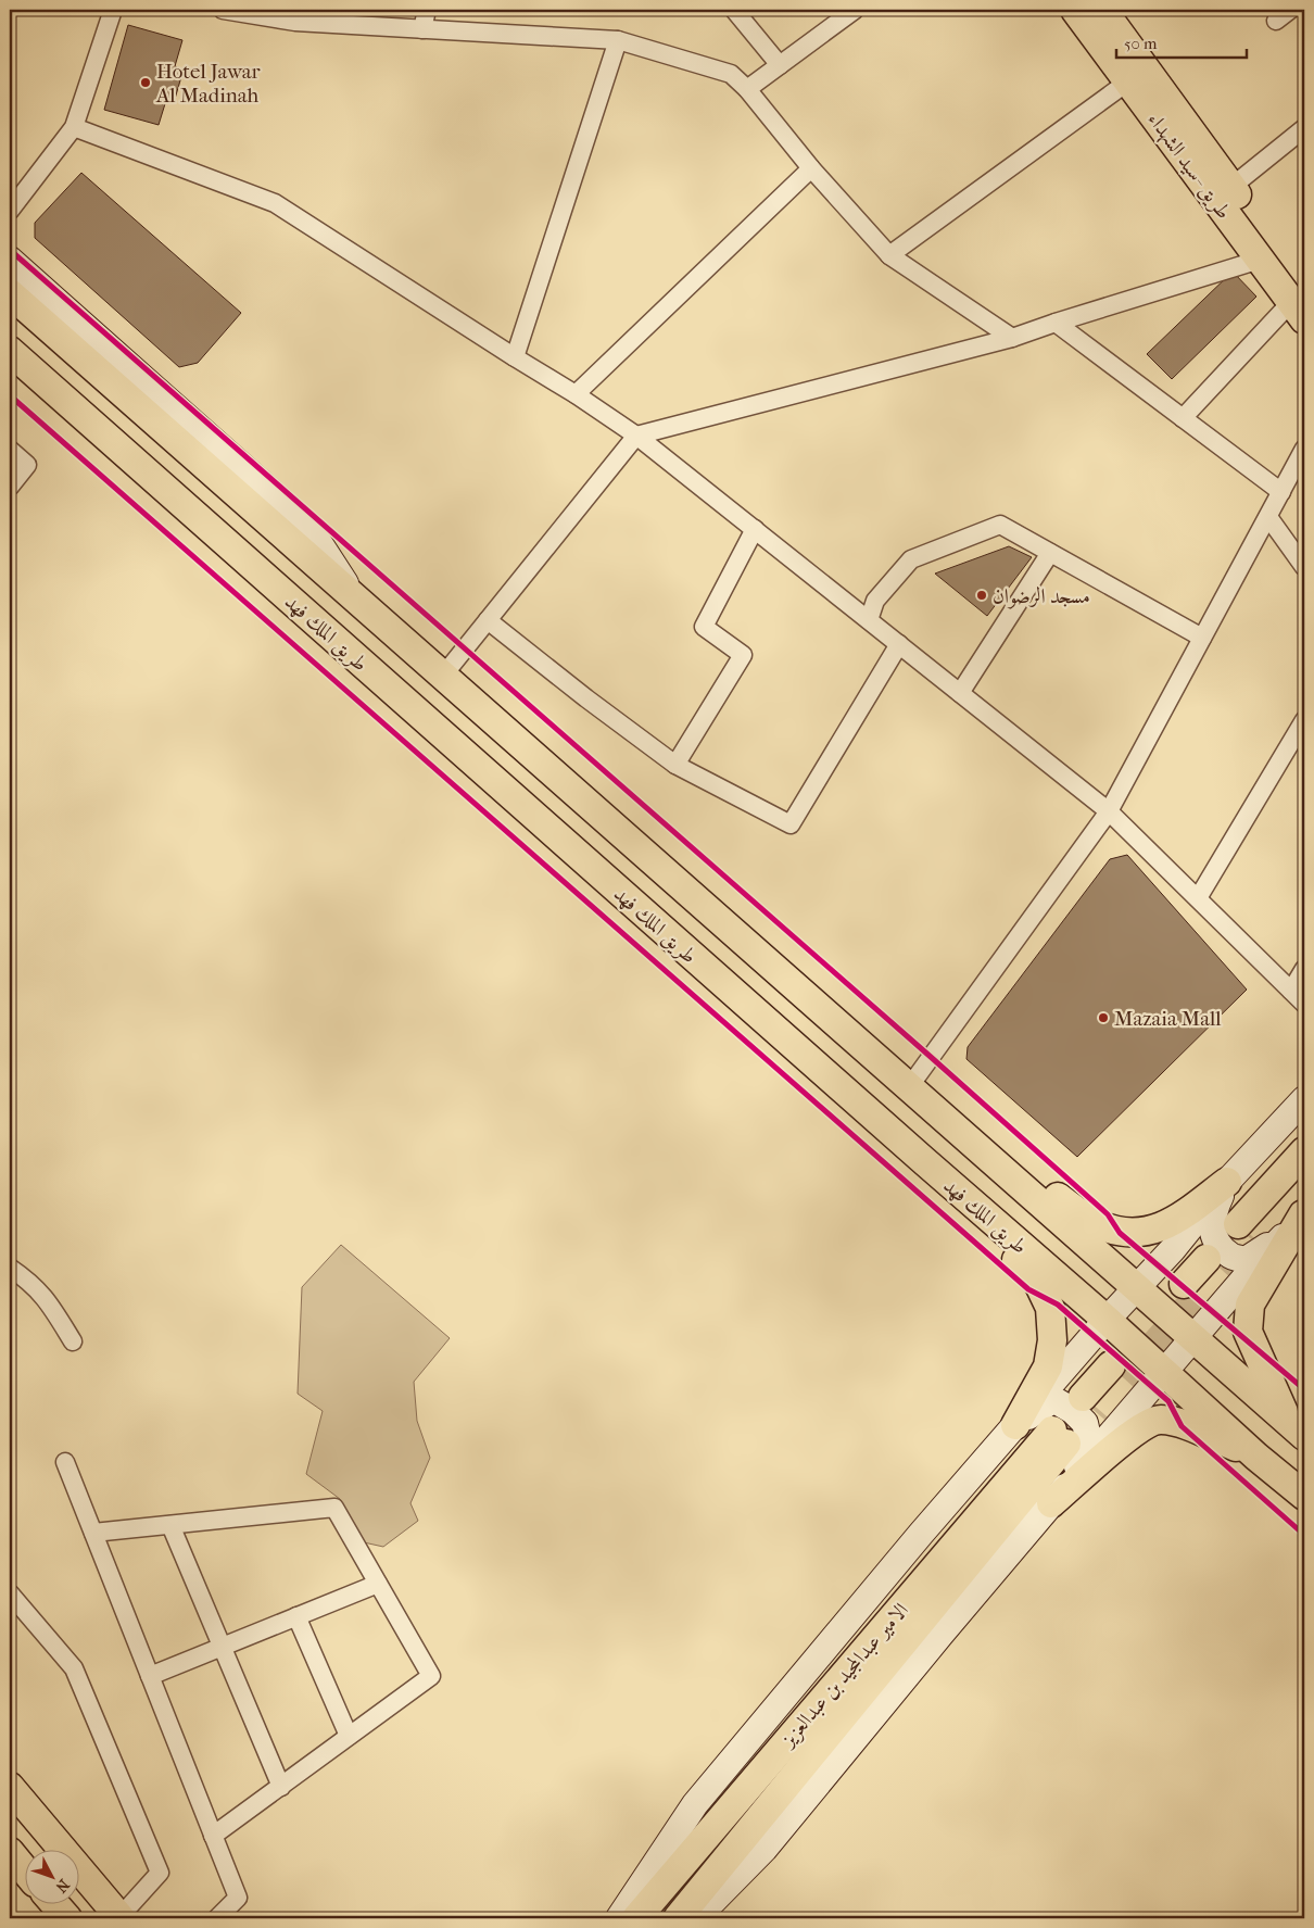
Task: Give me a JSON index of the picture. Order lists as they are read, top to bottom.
{
  "streets": {
    "main road": ["طريق -سيد الشهداء", "طريق الملك فهد", "الامير عبدالمجيد بن عبدالعزيز"]
  },
  "places": ["Hotel Jawar Al Madinah", "مسجد الرضوان", "Mazaia Mall"],
  "scale_bar": "50 m",
  "north": "bottom right"
}
